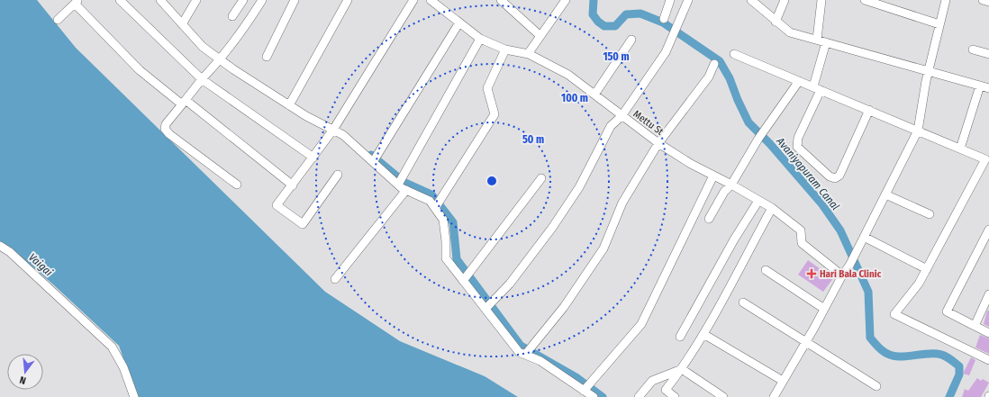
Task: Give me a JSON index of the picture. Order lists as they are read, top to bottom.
{
  "streets": {
    "street": ["Mettu St"]
  },
  "water": ["Avaniyapuram Canal", "Vaigai"],
  "places": {
    "health": ["Hari Bala Clinic"]
  },
  "north": "bottom",
  "rings": ["150 m", "100 m", "50 m"]
}
